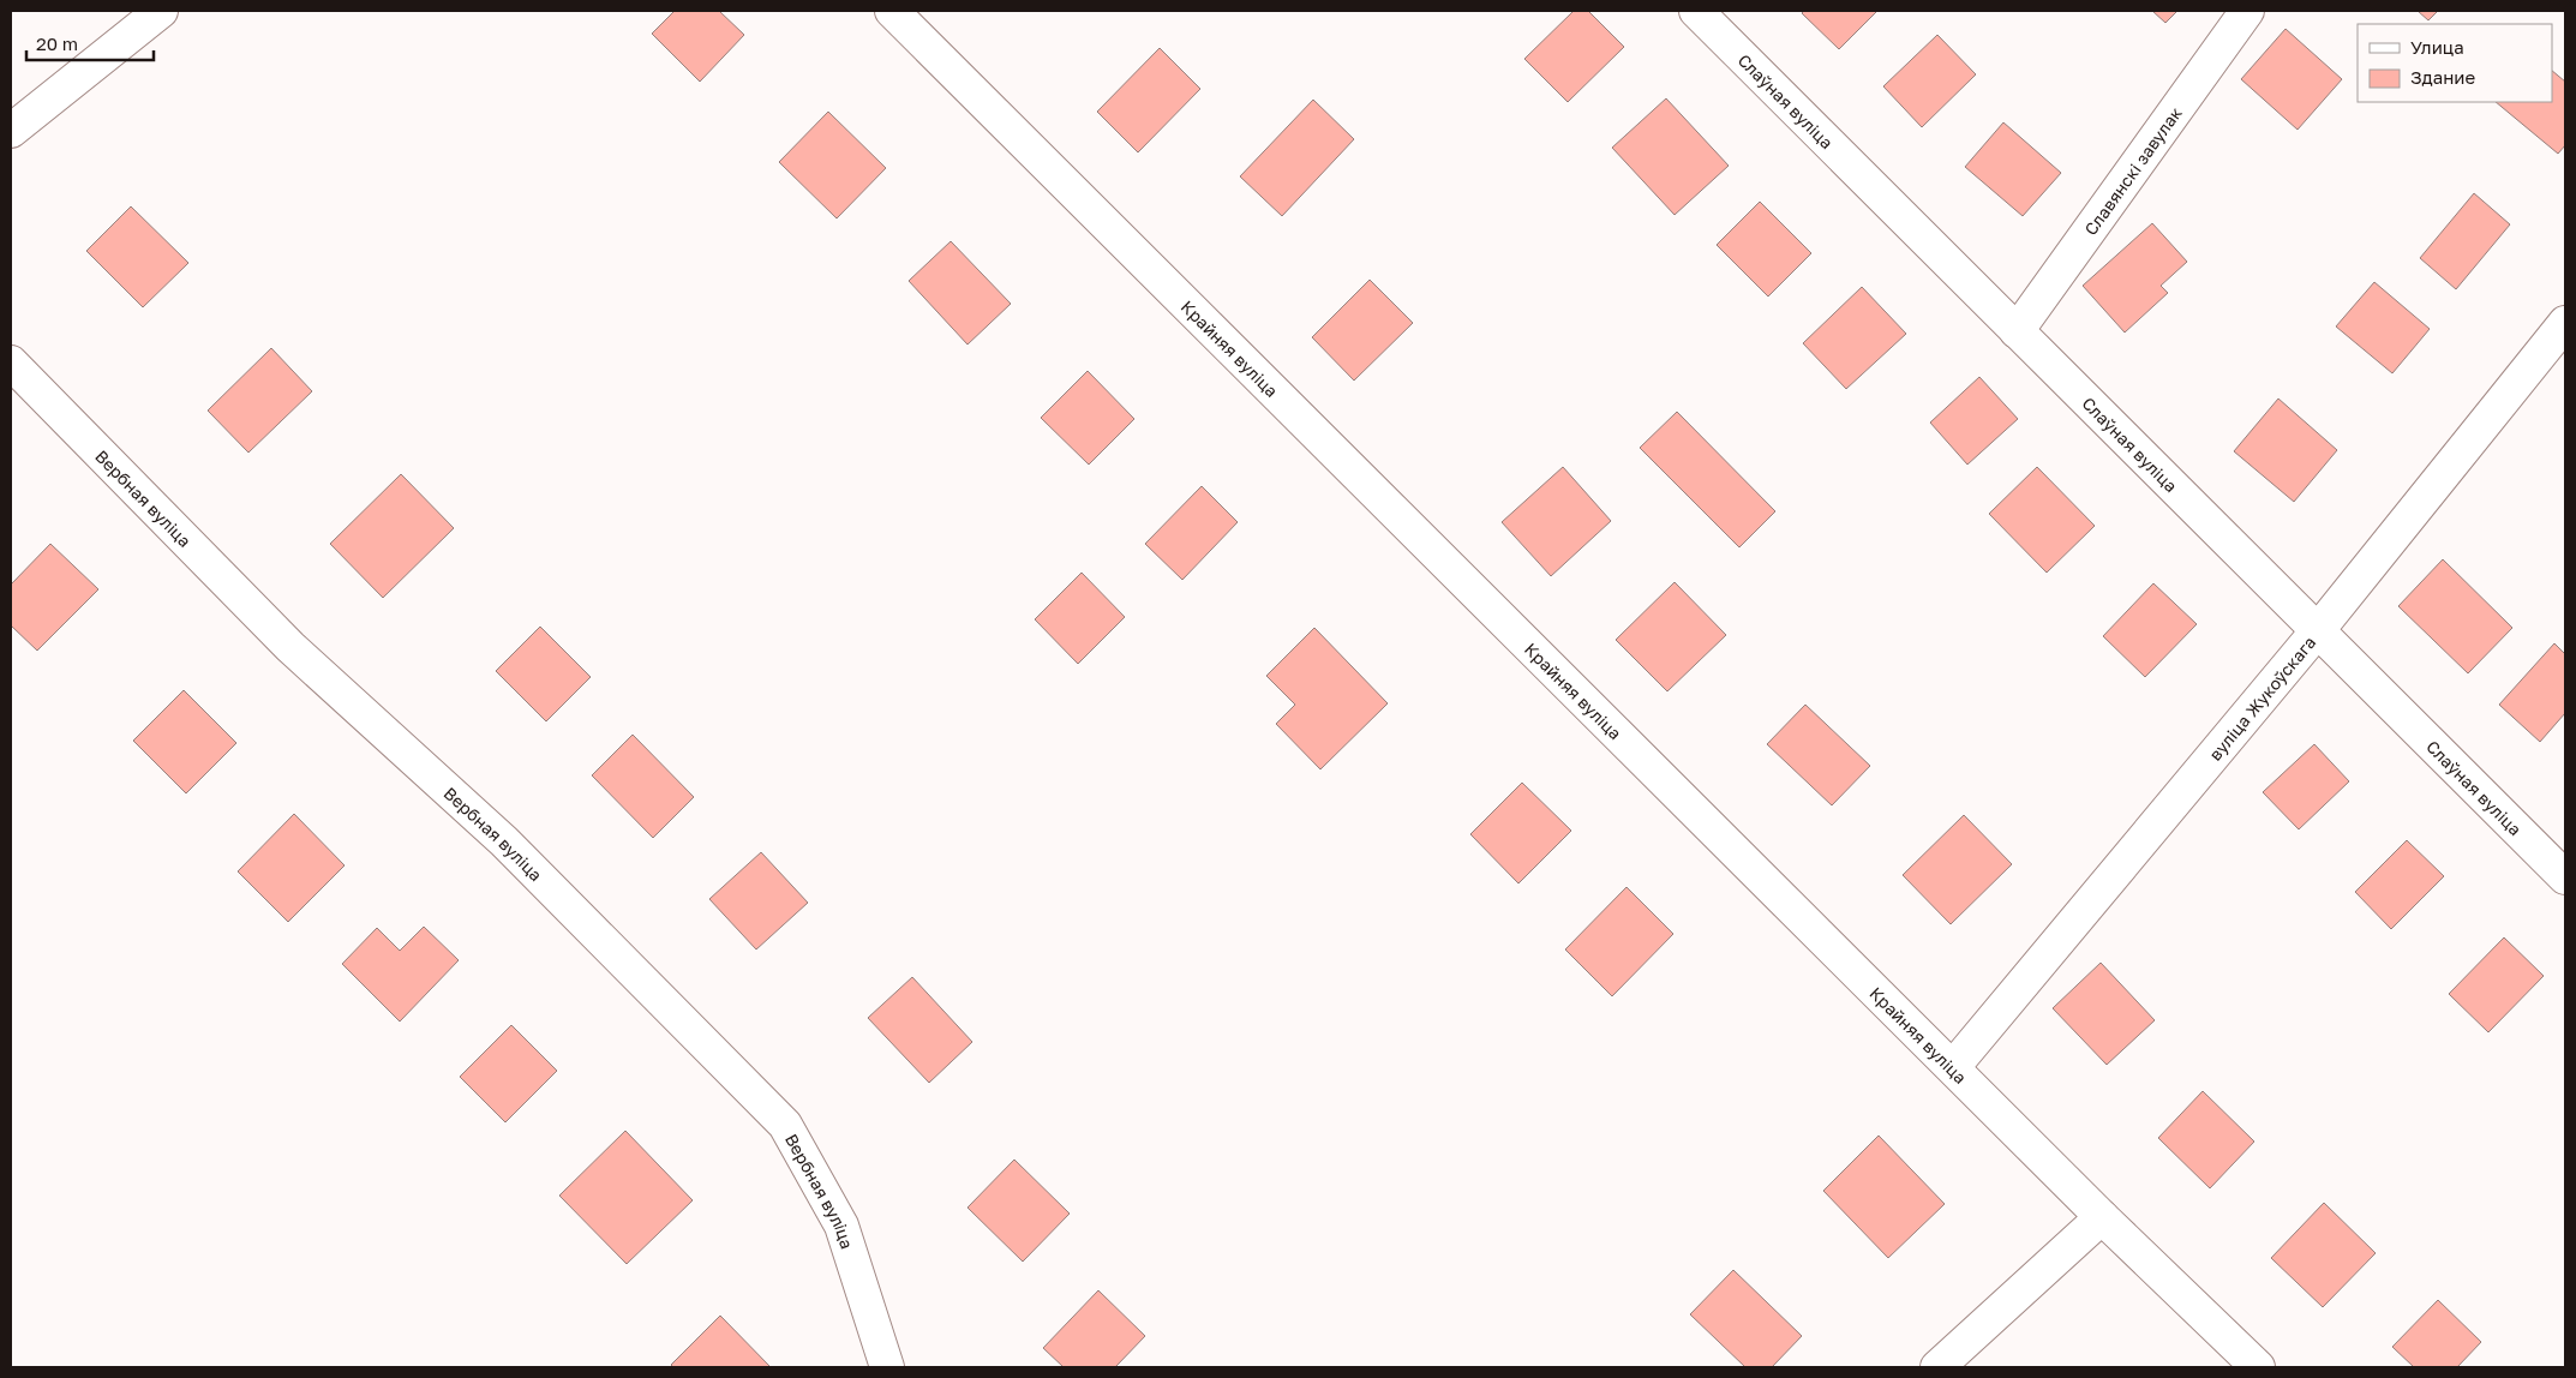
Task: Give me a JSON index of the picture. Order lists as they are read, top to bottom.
{
  "streets": {
    "street": [
      "Слаўная вуліца",
      "Славянскі завулак",
      "Крайняя вуліца",
      "Вербная вуліца",
      "вуліца Жукоўскага"
    ]
  },
  "crossings": [
    ["Слаўная вуліца", "Славянскі завулак"],
    ["Слаўная вуліца", "вуліца Жукоўскага"],
    ["Крайняя вуліца", "вуліца Жукоўскага"]
  ],
  "legend": ["Улица", "Здание"],
  "scale_bar": "20 m"
}
